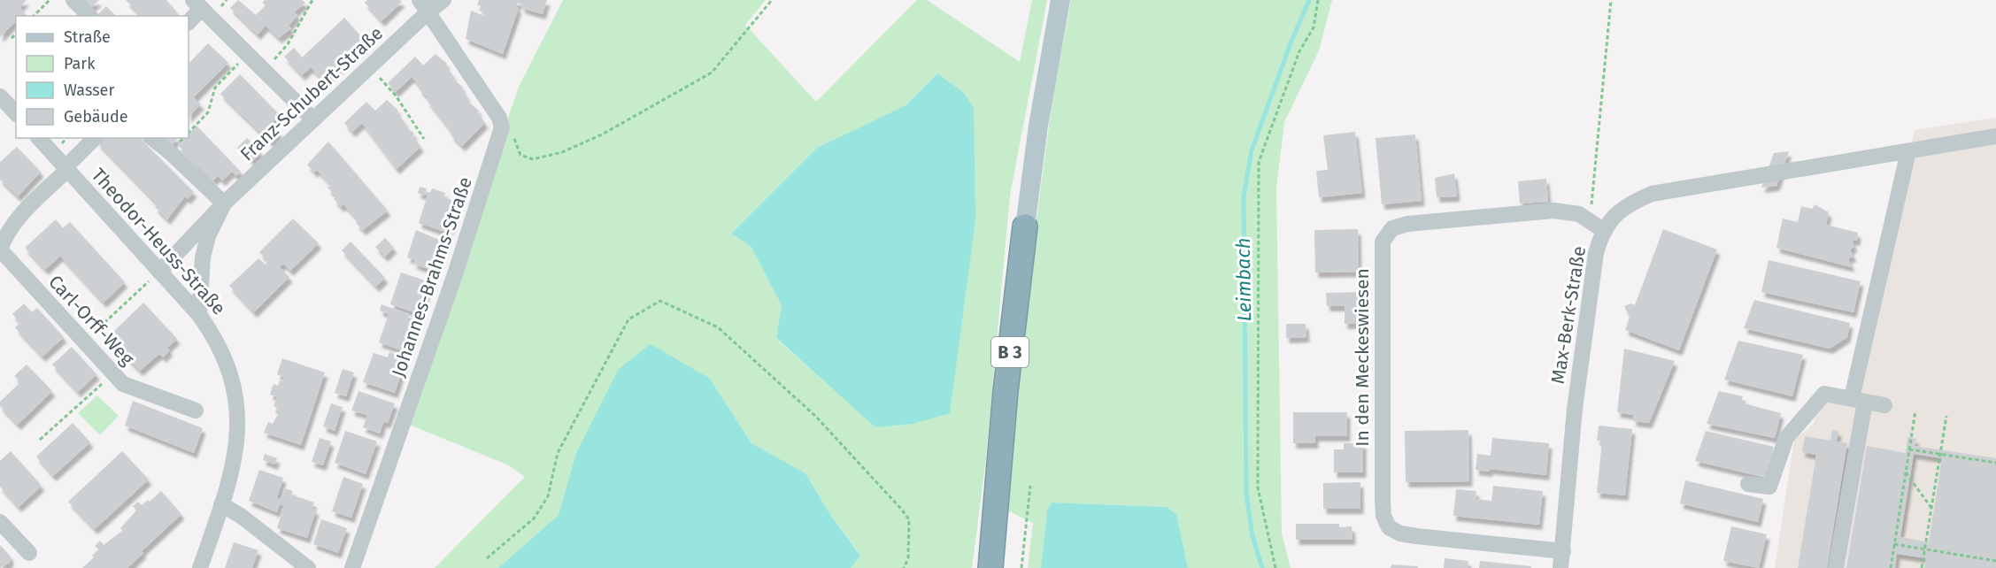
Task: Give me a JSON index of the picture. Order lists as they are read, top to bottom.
{
  "streets": {
    "highway": ["B 3"],
    "street": [
      "Franz-Schubert-Straße",
      "Theodor-Heuss-Straße",
      "Johannes-Brahms-Straße",
      "Max-Berk-Straße",
      "Carl-Orff-Weg",
      "In den Meckeswiesen"
    ]
  },
  "crossings": [
    ["Franz-Schubert-Straße", "Theodor-Heuss-Straße"],
    ["Max-Berk-Straße", "In den Meckeswiesen"]
  ],
  "water": ["Leimbach"],
  "legend": [
    "Straße",
    "Park",
    "Wasser",
    "Gebäude"
  ]
}
